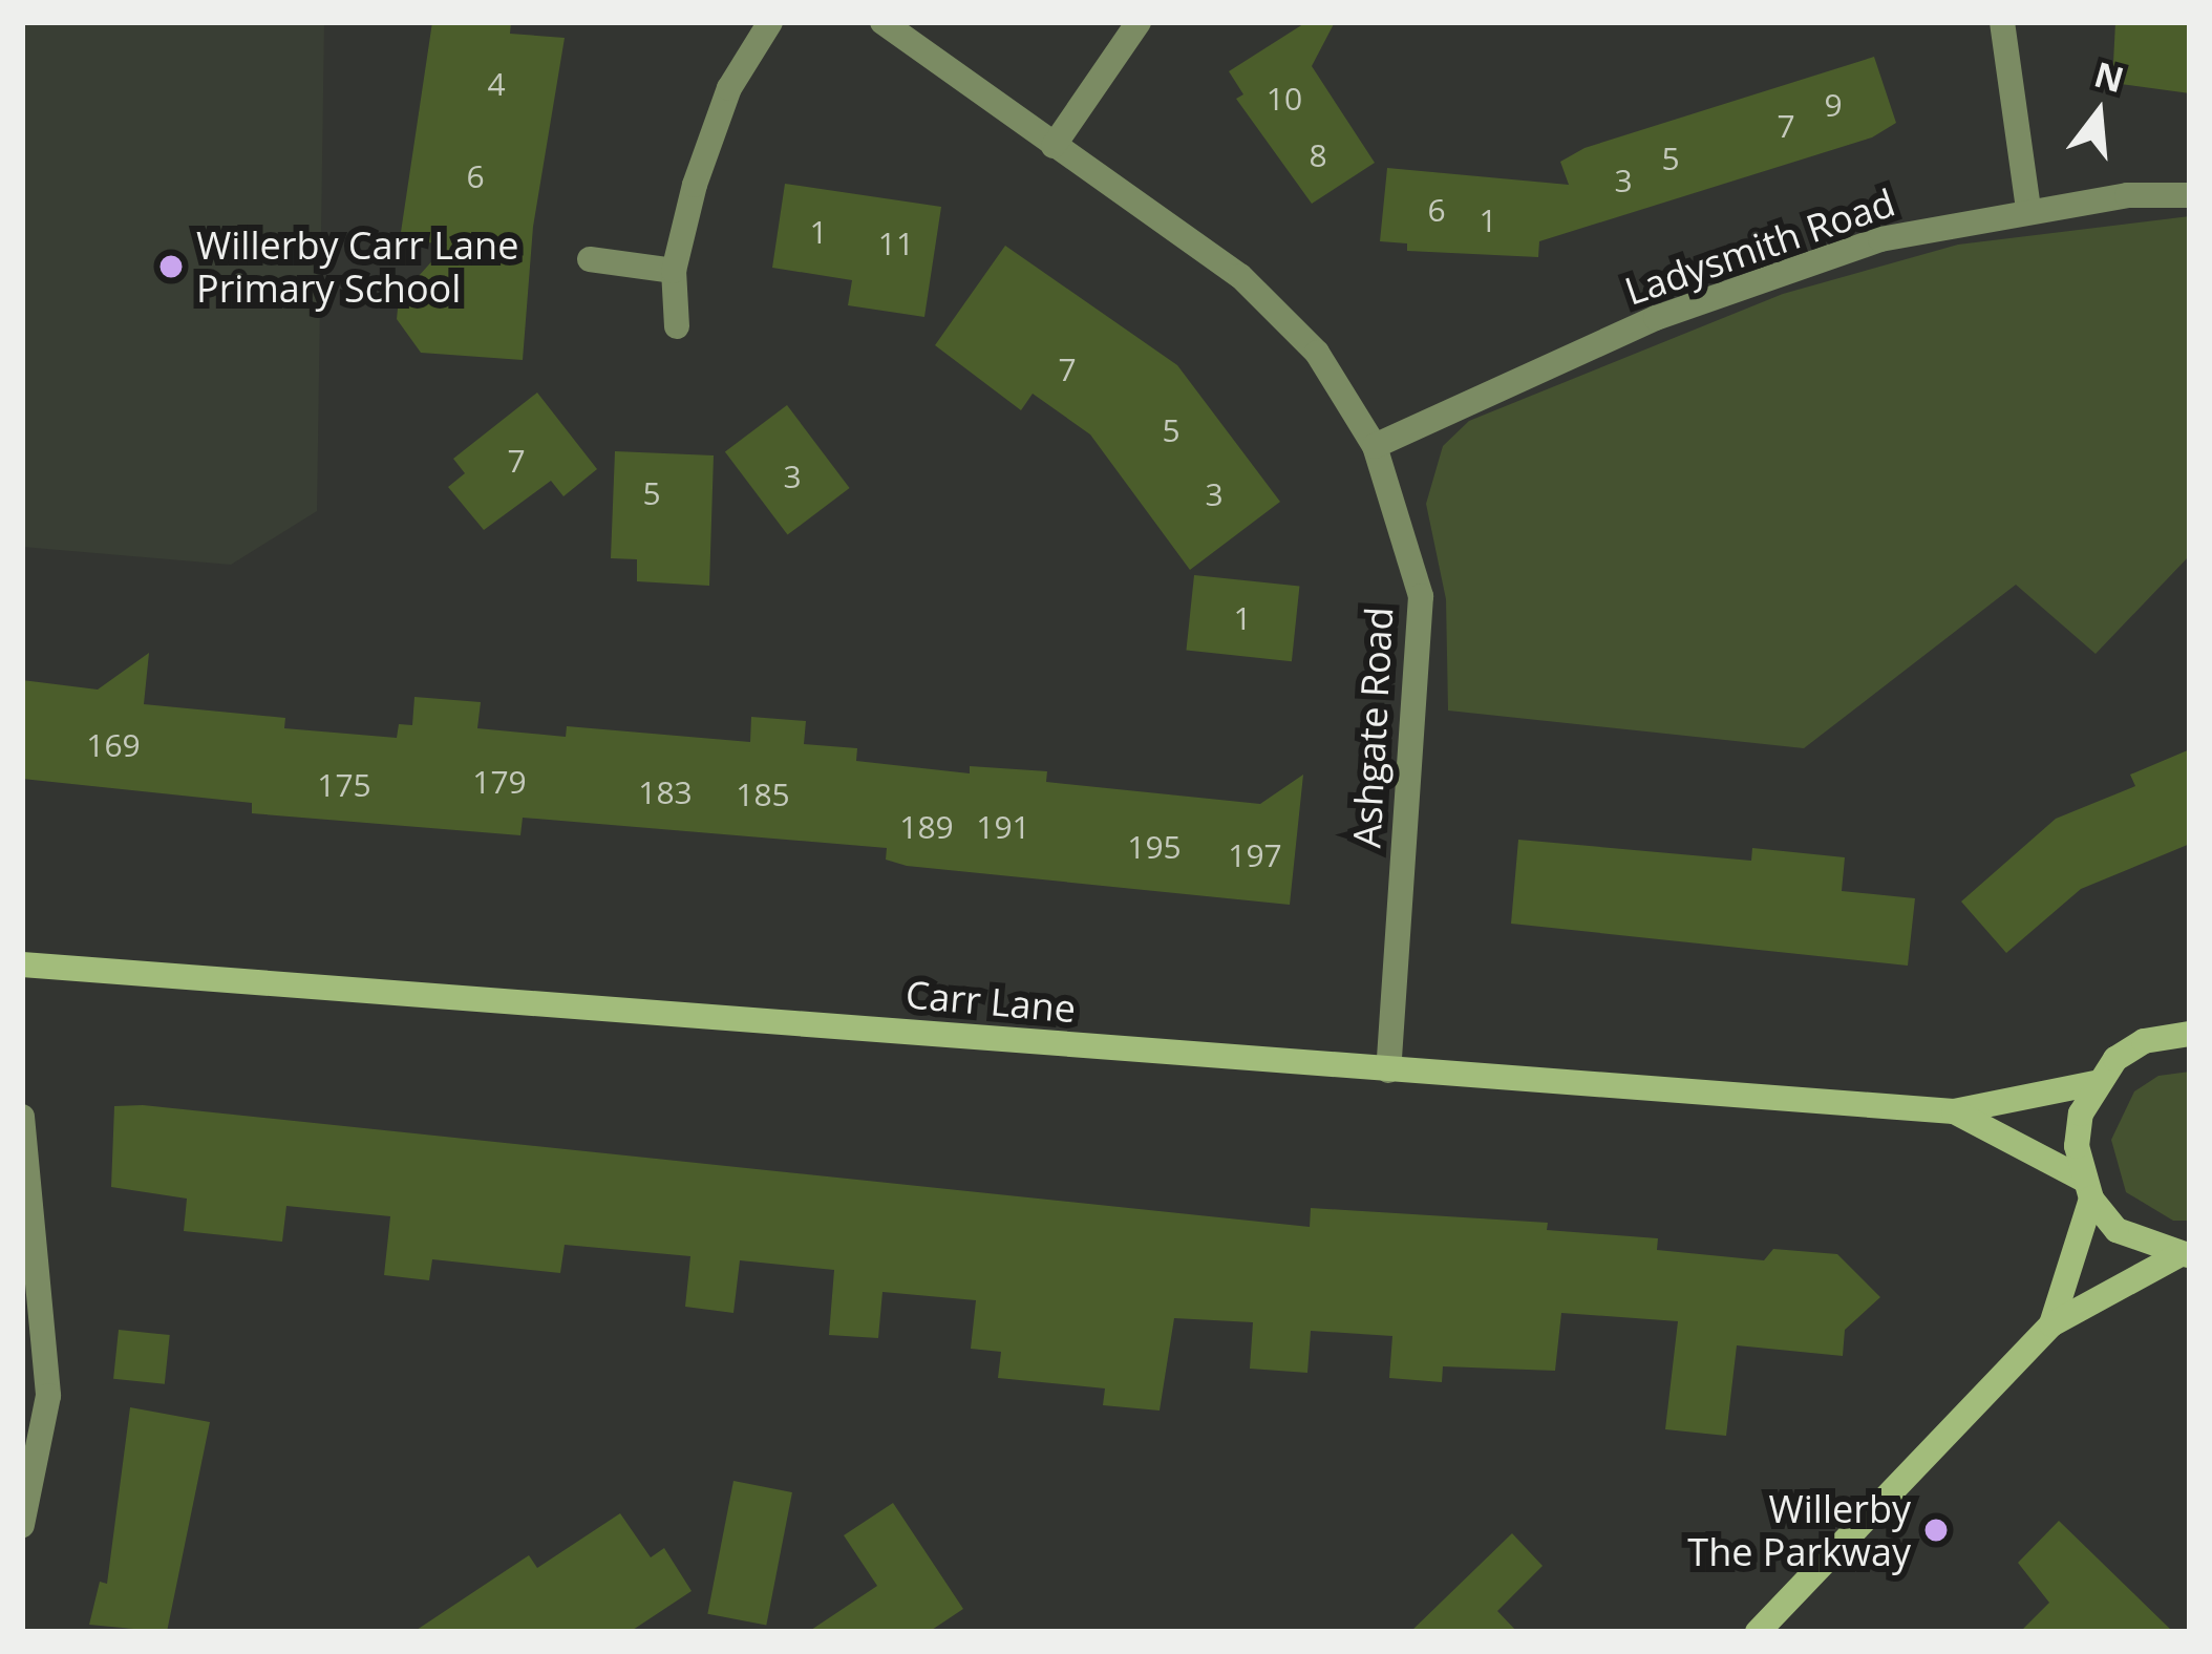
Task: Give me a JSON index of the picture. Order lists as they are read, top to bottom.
{
  "streets": {
    "street": ["Ladysmith Road", "Ashgate Road", "Carr Lane"]
  },
  "crossings": [
    ["Ladysmith Road", "Ashgate Road"],
    ["Ashgate Road", "Carr Lane"]
  ],
  "places": ["Willerby Carr Lane Primary School", "Willerby The Parkway"],
  "house_numbers": [
    "4",
    "10",
    "9",
    "7",
    "8",
    "5",
    "6",
    "3",
    "6",
    "1",
    "1",
    "11",
    "7",
    "5",
    "7",
    "3",
    "5",
    "3",
    "1",
    "169",
    "179",
    "175",
    "183",
    "185",
    "189",
    "191",
    "195",
    "197"
  ],
  "north": "top"
}
